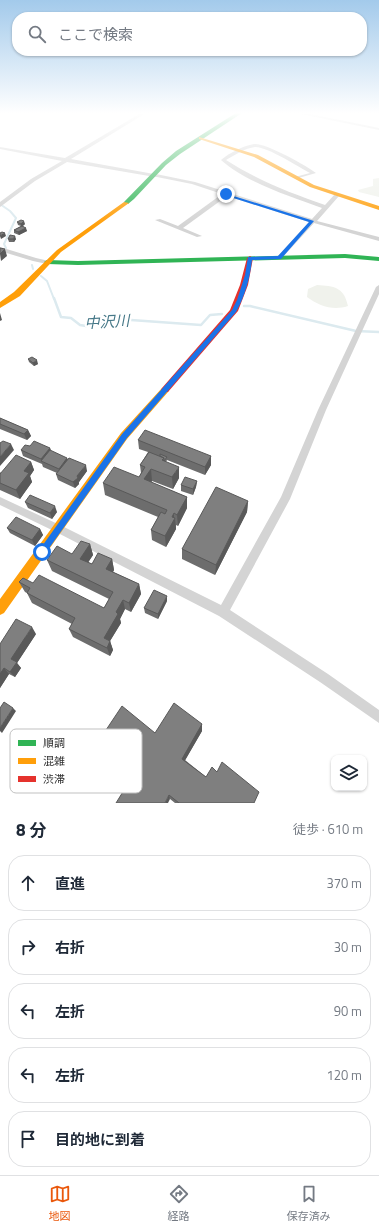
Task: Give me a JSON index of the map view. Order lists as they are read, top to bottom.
{
  "water": ["中沢川"],
  "legend": ["順調", "混雑", "渋滞"],
  "page": {
    "search": "ここで検索",
    "heading": ["8 分", "徒歩 · 610 m"],
    "list": [
      ["直進", "370 m"],
      ["右折", "30 m"],
      ["左折", "90 m"],
      ["左折", "120 m"],
      "目的地に到着"
    ],
    "nav": ["地図", "経路", "保存済み"]
  }
}
